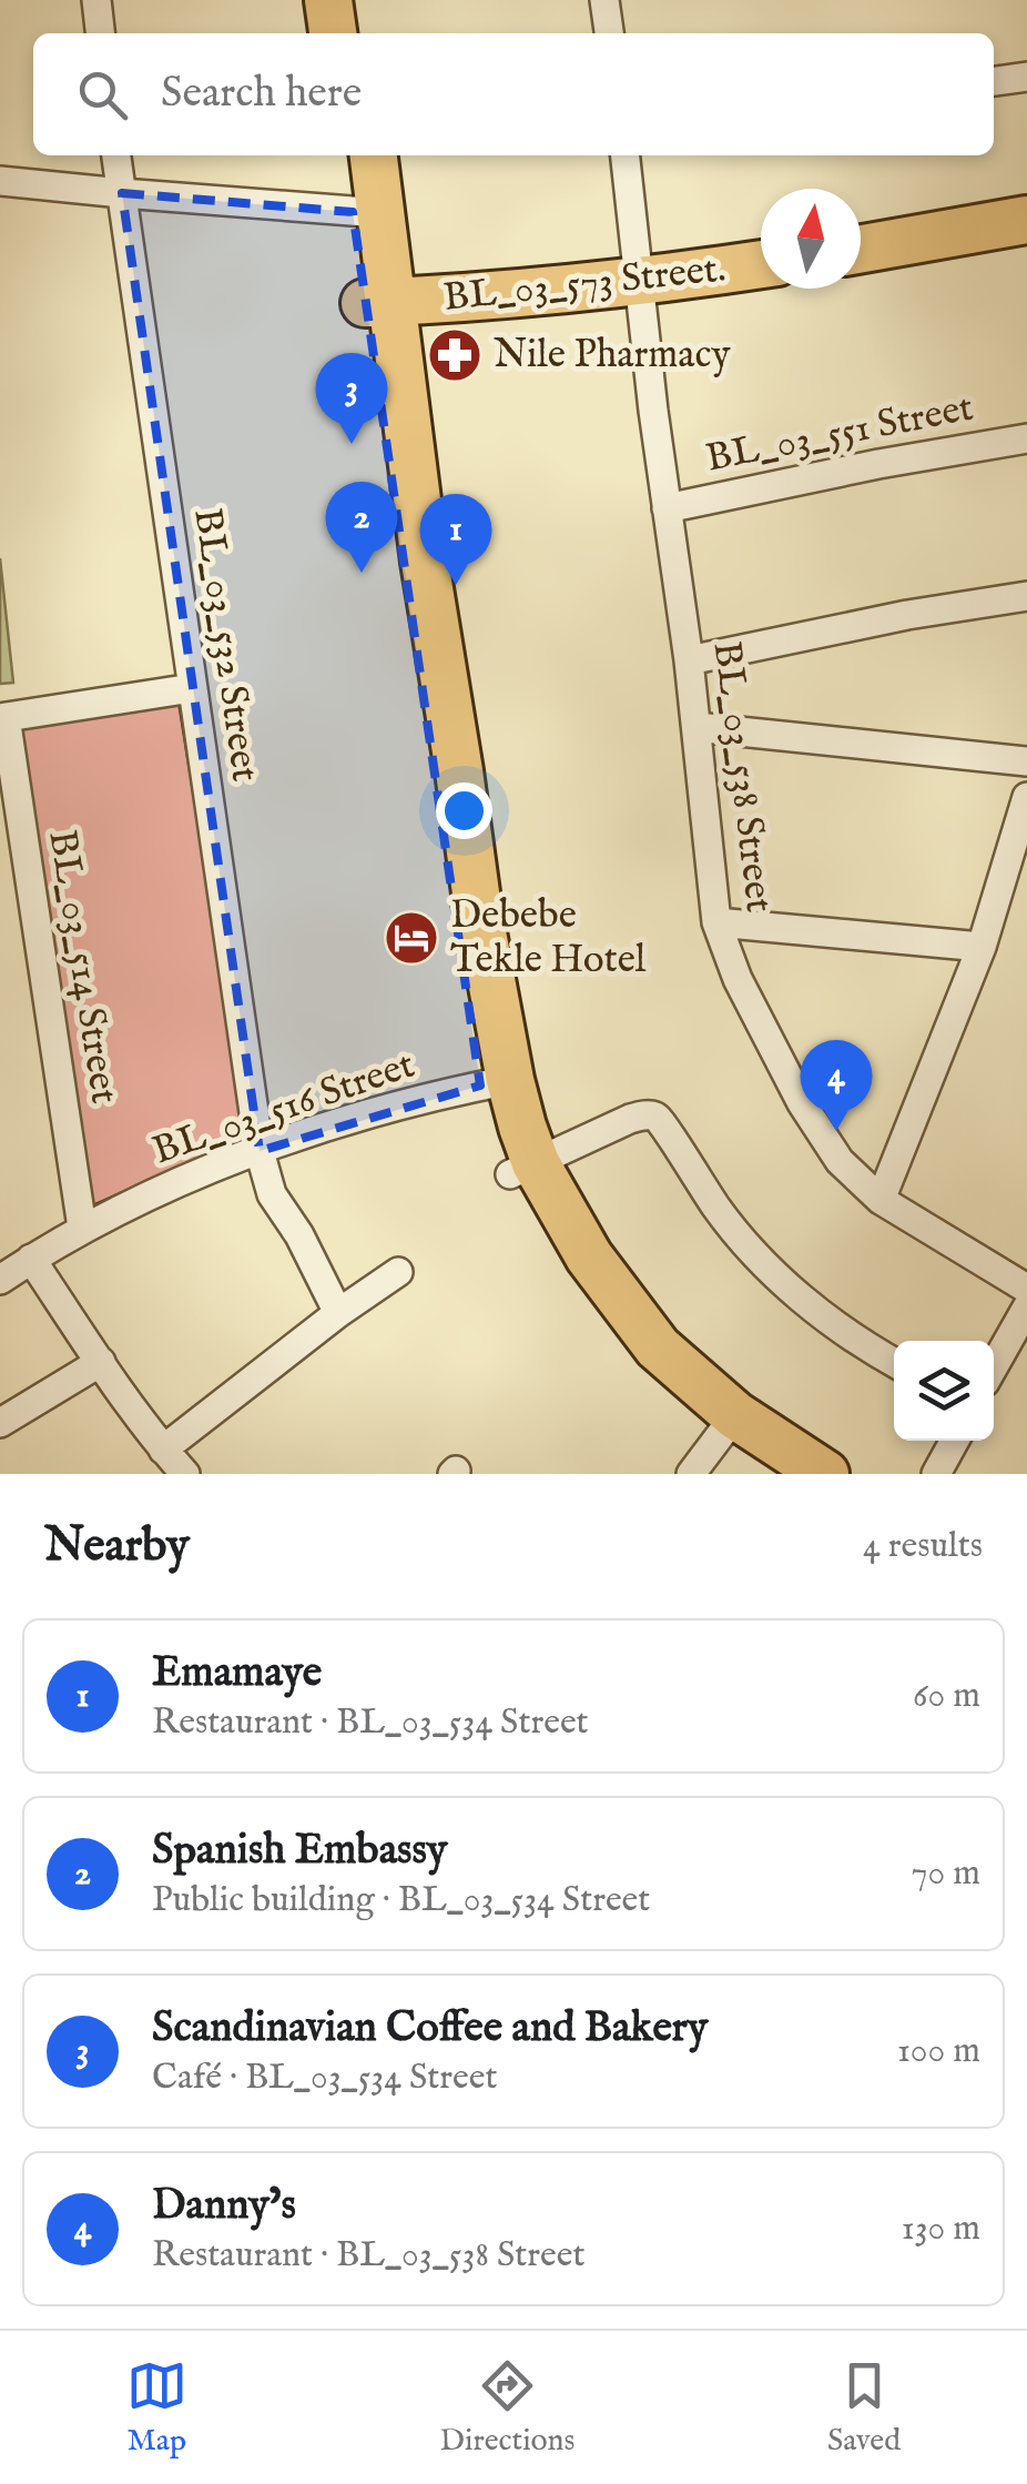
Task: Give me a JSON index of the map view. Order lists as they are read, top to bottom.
{
  "streets": {
    "main road": ["BL_03_573 Street."],
    "street": [
      "BL_03_551 Street",
      "BL_03_532 Street",
      "BL_03_538 Street",
      "BL_03_514 Street",
      "BL_03_516 Street"
    ]
  },
  "crossings": [
    ["BL_03_573 Street.", "BL_03_538 Street"],
    ["BL_03_551 Street", "BL_03_538 Street"],
    ["BL_03_532 Street", "BL_03_516 Street"],
    ["BL_03_514 Street", "BL_03_516 Street"]
  ],
  "places": {
    "pharmacy": ["Nile Pharmacy"],
    "hotel": ["Debebe Tekle Hotel"]
  },
  "north": "top",
  "page": {
    "search": "Search here",
    "pins": [
      "3",
      "2",
      "1",
      "4"
    ],
    "heading": ["Nearby", "4 results"],
    "list": [
      {
        "mark": "1",
        "name": "Emamaye",
        "note": "Restaurant · BL_03_534 Street",
        "value": "60 m"
      },
      {
        "mark": "2",
        "name": "Spanish Embassy",
        "note": "Public building · BL_03_534 Street",
        "value": "70 m"
      },
      {
        "mark": "3",
        "name": "Scandinavian Coffee and Bakery",
        "note": "Café · BL_03_534 Street",
        "value": "100 m"
      },
      {
        "mark": "4",
        "name": "Danny’s",
        "note": "Restaurant · BL_03_538 Street",
        "value": "130 m"
      }
    ],
    "nav": ["Map", "Directions", "Saved"]
  }
}
